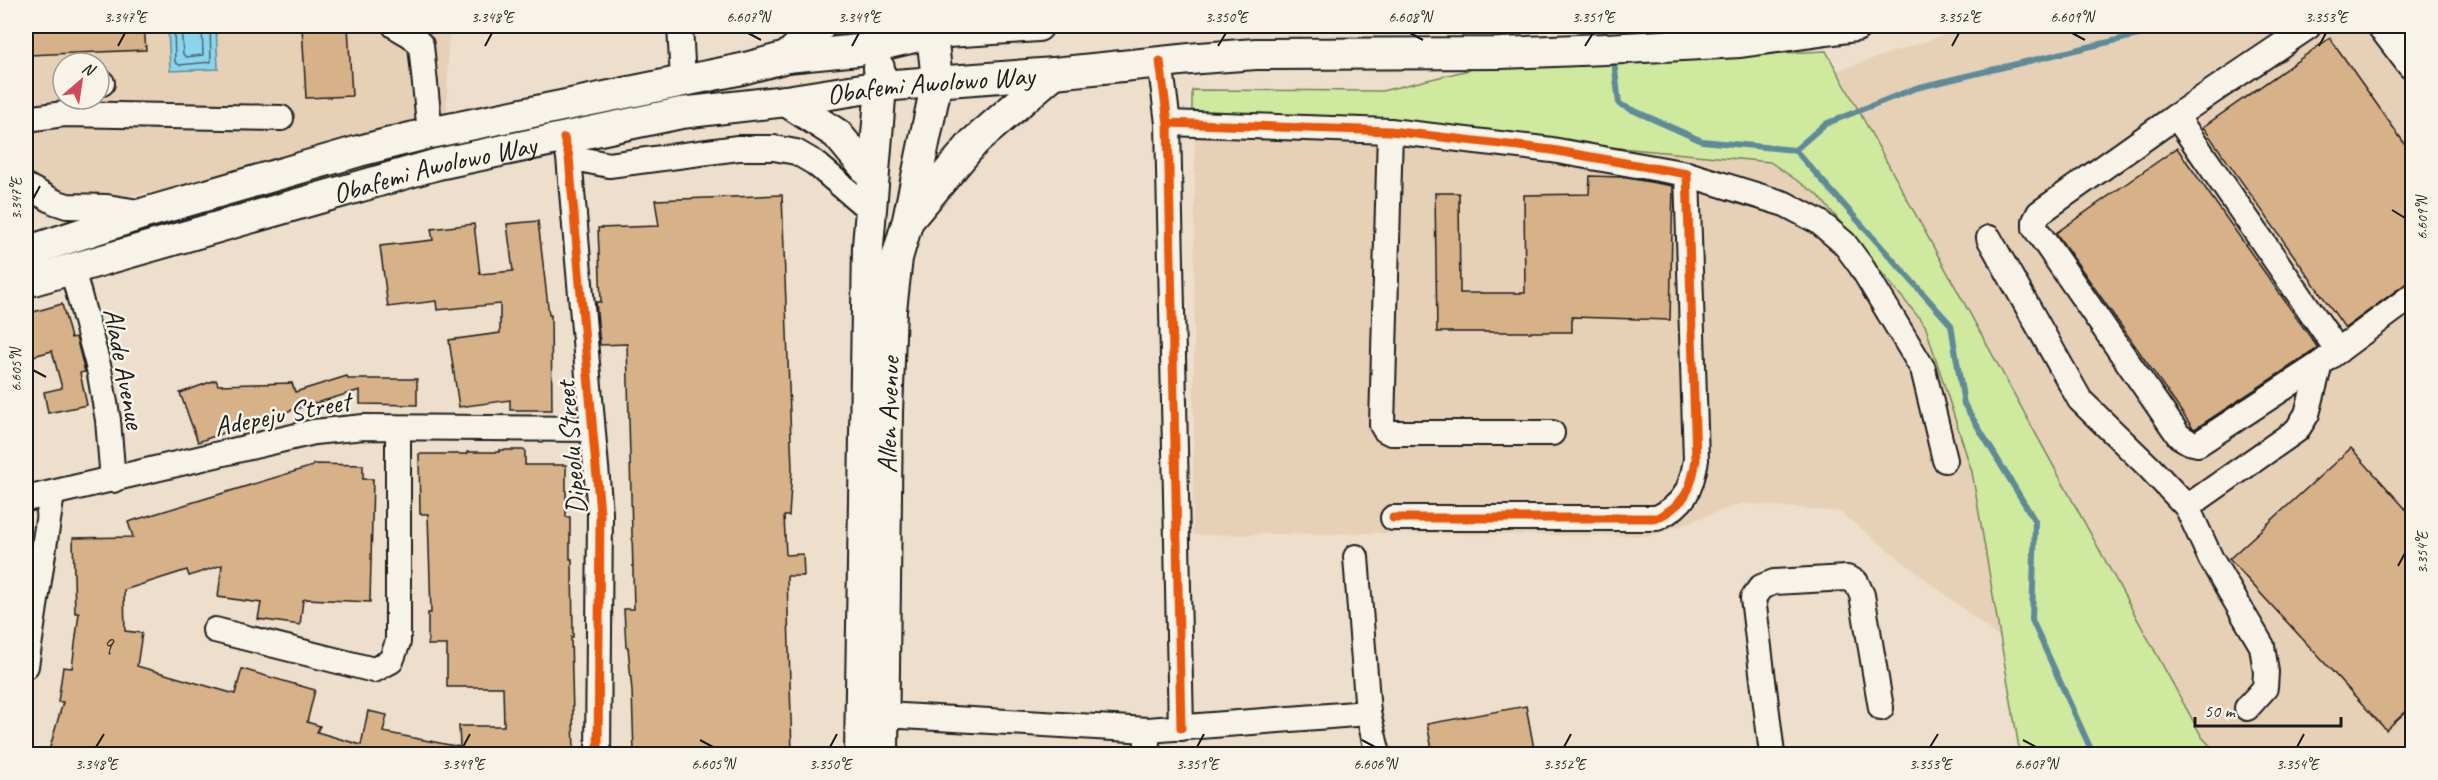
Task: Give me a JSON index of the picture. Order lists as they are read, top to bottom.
{
  "streets": {
    "main road": ["Obafemi Awolowo Way", "Allen Avenue"],
    "street": ["Alade Avenue", "Adepeju Street", "Dipeolu Street"]
  },
  "crossings": [
    ["Obafemi Awolowo Way", "Alade Avenue"],
    ["Obafemi Awolowo Way", "Allen Avenue"],
    ["Obafemi Awolowo Way", "Dipeolu Street"],
    ["Alade Avenue", "Adepeju Street"],
    ["Adepeju Street", "Dipeolu Street"]
  ],
  "house_numbers": ["9"],
  "scale_bar": "50 m",
  "north": "top right",
  "coordinates": [
    "3.347°E",
    "3.348°E",
    "6.607°N",
    "3.349°E",
    "3.350°E",
    "6.608°N",
    "3.351°E",
    "3.352°E",
    "6.609°N",
    "3.353°E",
    "6.605°N",
    "3.354°E",
    "6.606°N"
  ]
}
